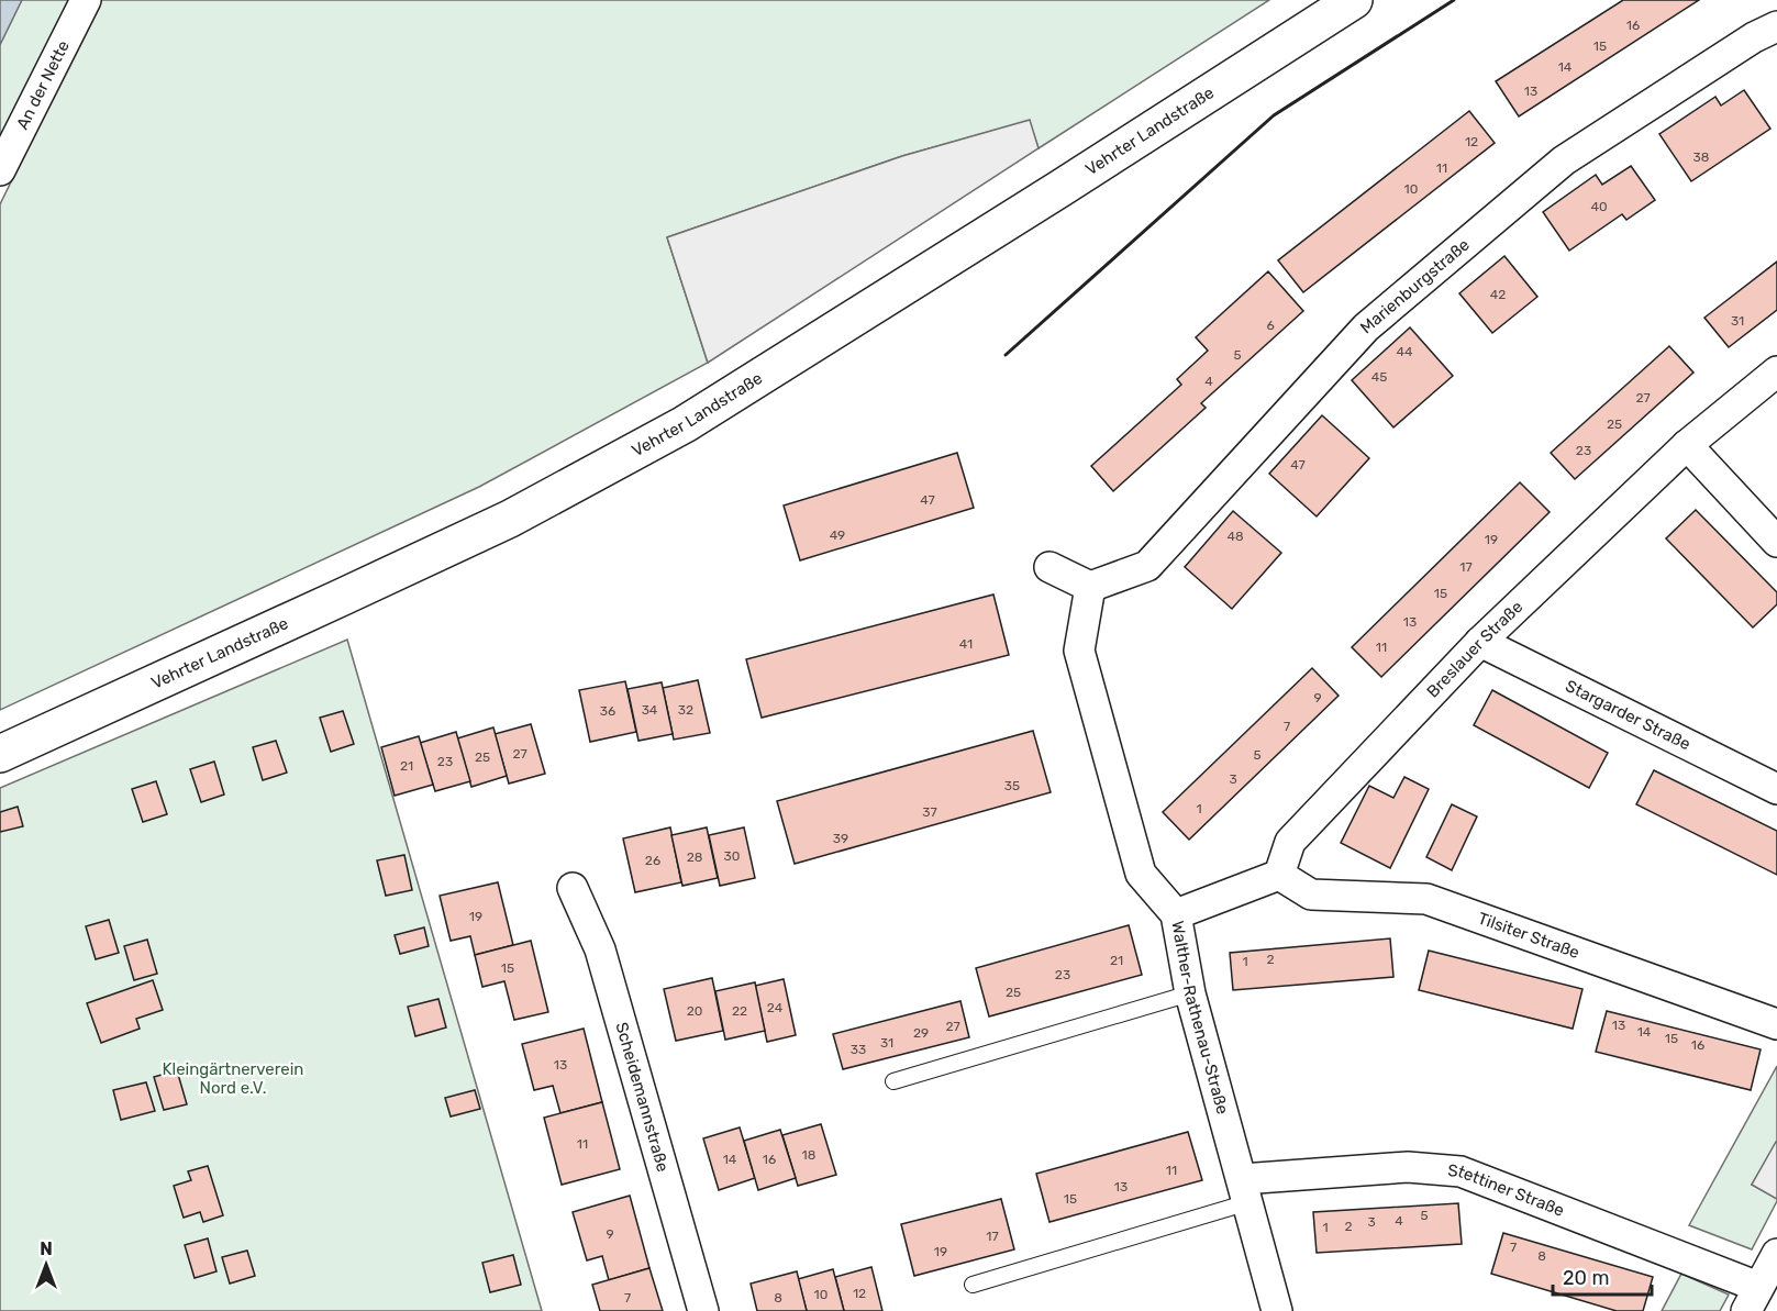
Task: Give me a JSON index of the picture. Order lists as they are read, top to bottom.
{
  "streets": {
    "main road": ["Vehrter Landstraße"],
    "street": [
      "An der Nette",
      "Marienburgstraße",
      "Breslauer Straße",
      "Stargarder Straße",
      "Tilsiter Straße",
      "Walther-Rathenau-Straße",
      "Scheidemannstraße",
      "Stettiner Straße"
    ]
  },
  "crossings": [
    ["Marienburgstraße", "Walther-Rathenau-Straße"],
    ["Breslauer Straße", "Stargarder Straße"],
    ["Breslauer Straße", "Tilsiter Straße"],
    ["Walther-Rathenau-Straße", "Stettiner Straße"]
  ],
  "parks": ["Kleingärtnerverein Nord e.V."],
  "house_numbers": [
    "16",
    "15",
    "14",
    "13",
    "12",
    "38",
    "11",
    "10",
    "40",
    "42",
    "31",
    "6",
    "44",
    "5",
    "45",
    "4",
    "27",
    "25",
    "23",
    "47",
    "47",
    "49",
    "48",
    "19",
    "17",
    "15",
    "13",
    "41",
    "11",
    "9",
    "34",
    "32",
    "36",
    "7",
    "27",
    "5",
    "25",
    "23",
    "21",
    "3",
    "35",
    "1",
    "37",
    "39",
    "30",
    "28",
    "26",
    "19",
    "2",
    "21",
    "1",
    "15",
    "23",
    "25",
    "24",
    "20",
    "22",
    "13",
    "27",
    "14",
    "29",
    "15",
    "31",
    "16",
    "33",
    "13",
    "11",
    "18",
    "14",
    "16",
    "11",
    "13",
    "15",
    "5",
    "4",
    "3",
    "2",
    "1",
    "9",
    "17",
    "7",
    "19",
    "8",
    "12",
    "10",
    "7",
    "8"
  ],
  "scale_bar": "20 m",
  "north": "top"
}
